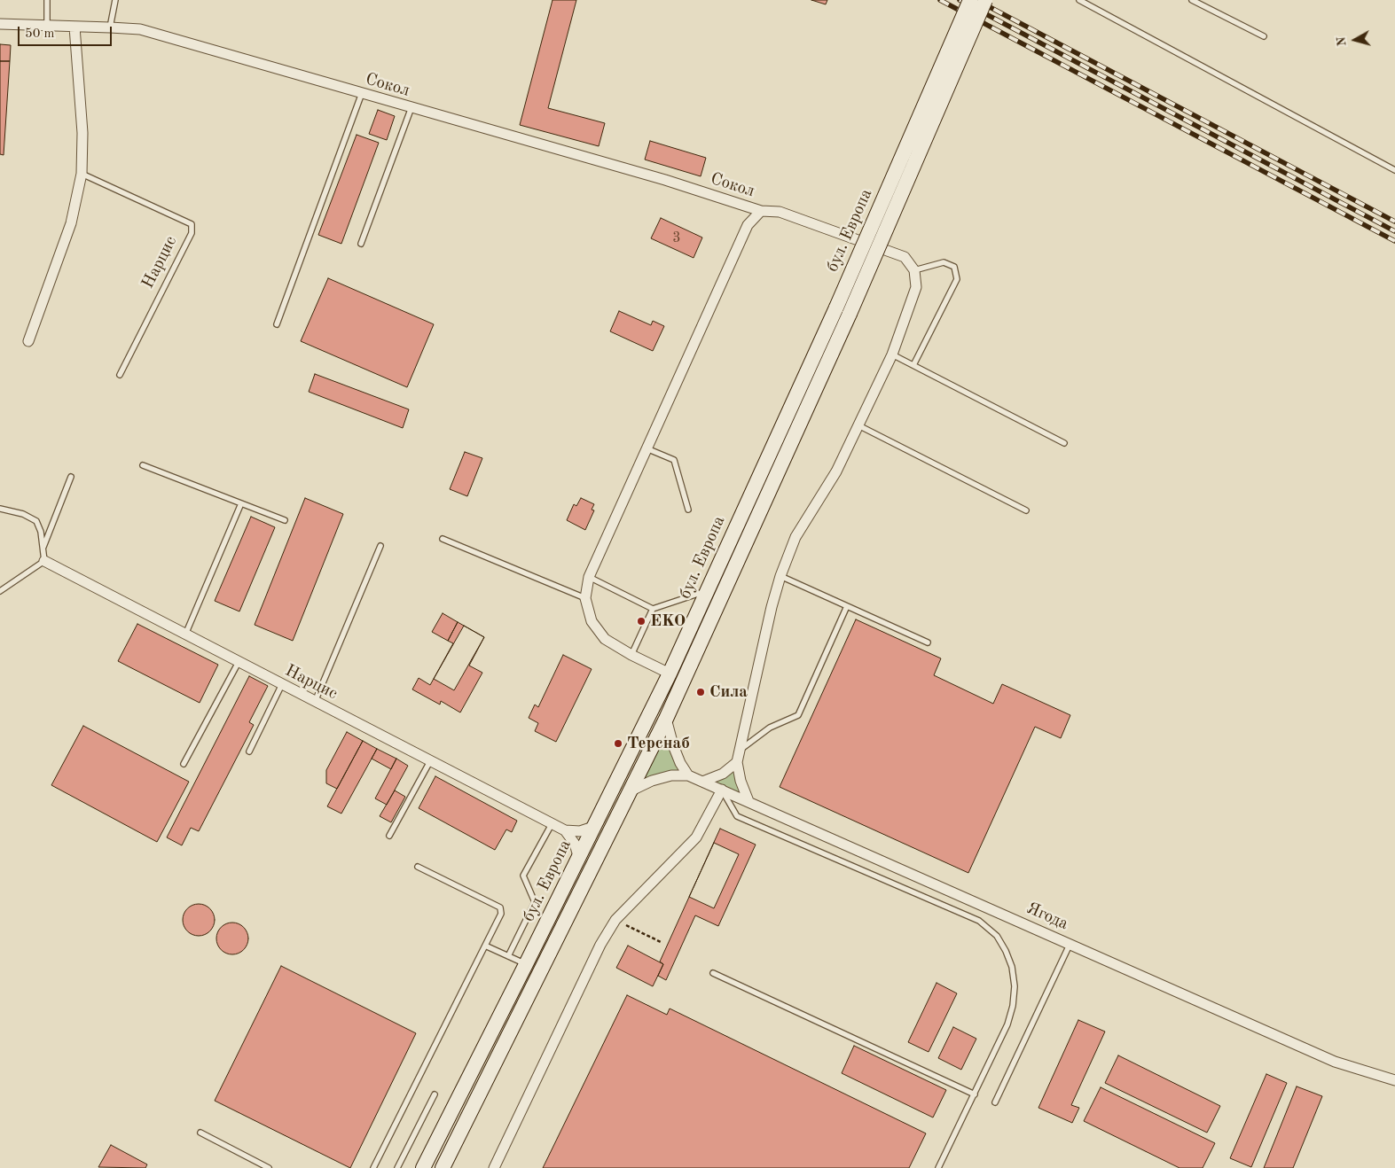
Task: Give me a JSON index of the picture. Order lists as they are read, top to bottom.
{
  "streets": {
    "main road": ["бул. Европа"],
    "street": ["Сокол", "Нарцис", "Ягода"]
  },
  "places": ["EKO", "Сила", "Терснаб"],
  "house_numbers": ["3"],
  "scale_bar": "50 m",
  "north": "left"
}
